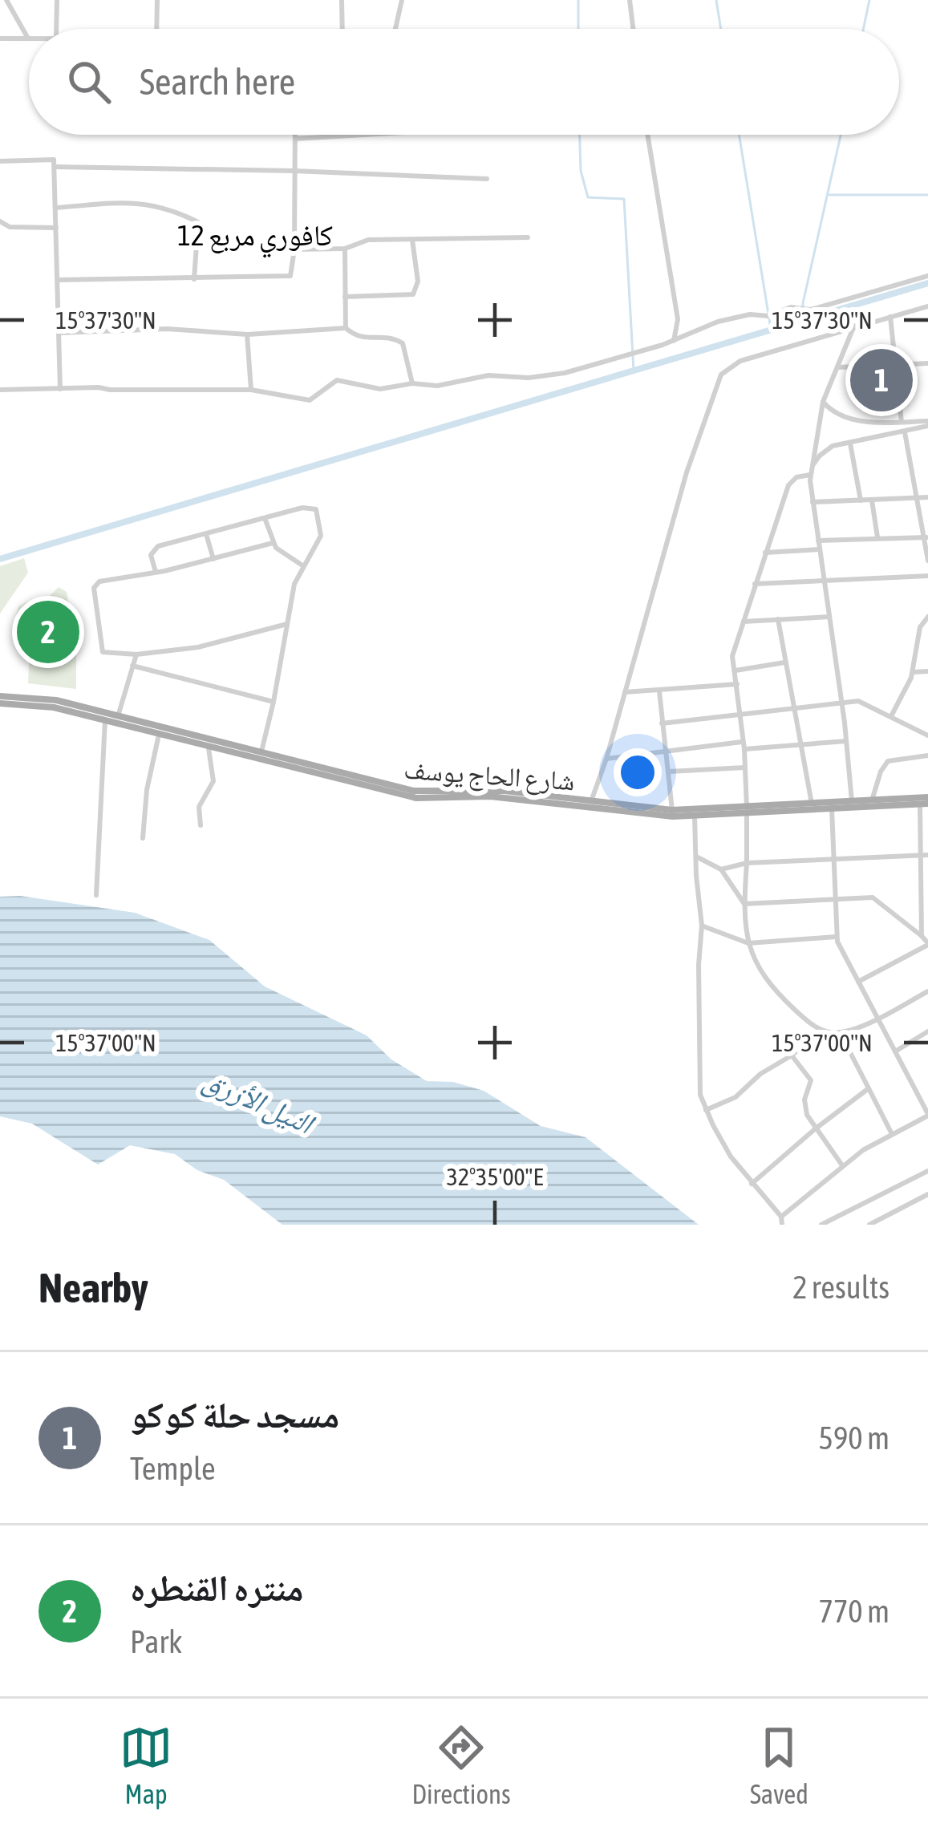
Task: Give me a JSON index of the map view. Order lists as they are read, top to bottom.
{
  "streets": {
    "main road": ["شارع الحاج يوسف"]
  },
  "districts": ["كافوري مربع 12"],
  "water": ["النيل الأزرق"],
  "page": {
    "search": "Search here",
    "pins": ["1", "2"],
    "heading": ["Nearby", "2 results"],
    "list": [
      {
        "mark": "1",
        "name": "مسجد حلة كوكو",
        "note": "Temple",
        "value": "590 m"
      },
      {
        "mark": "2",
        "name": "منتره القنطره",
        "note": "Park",
        "value": "770 m"
      }
    ],
    "nav": ["Map", "Directions", "Saved"]
  },
  "coordinates": ["15°37'30\"N", "15°37'00\"N", "32°35'00\"E"]
}
